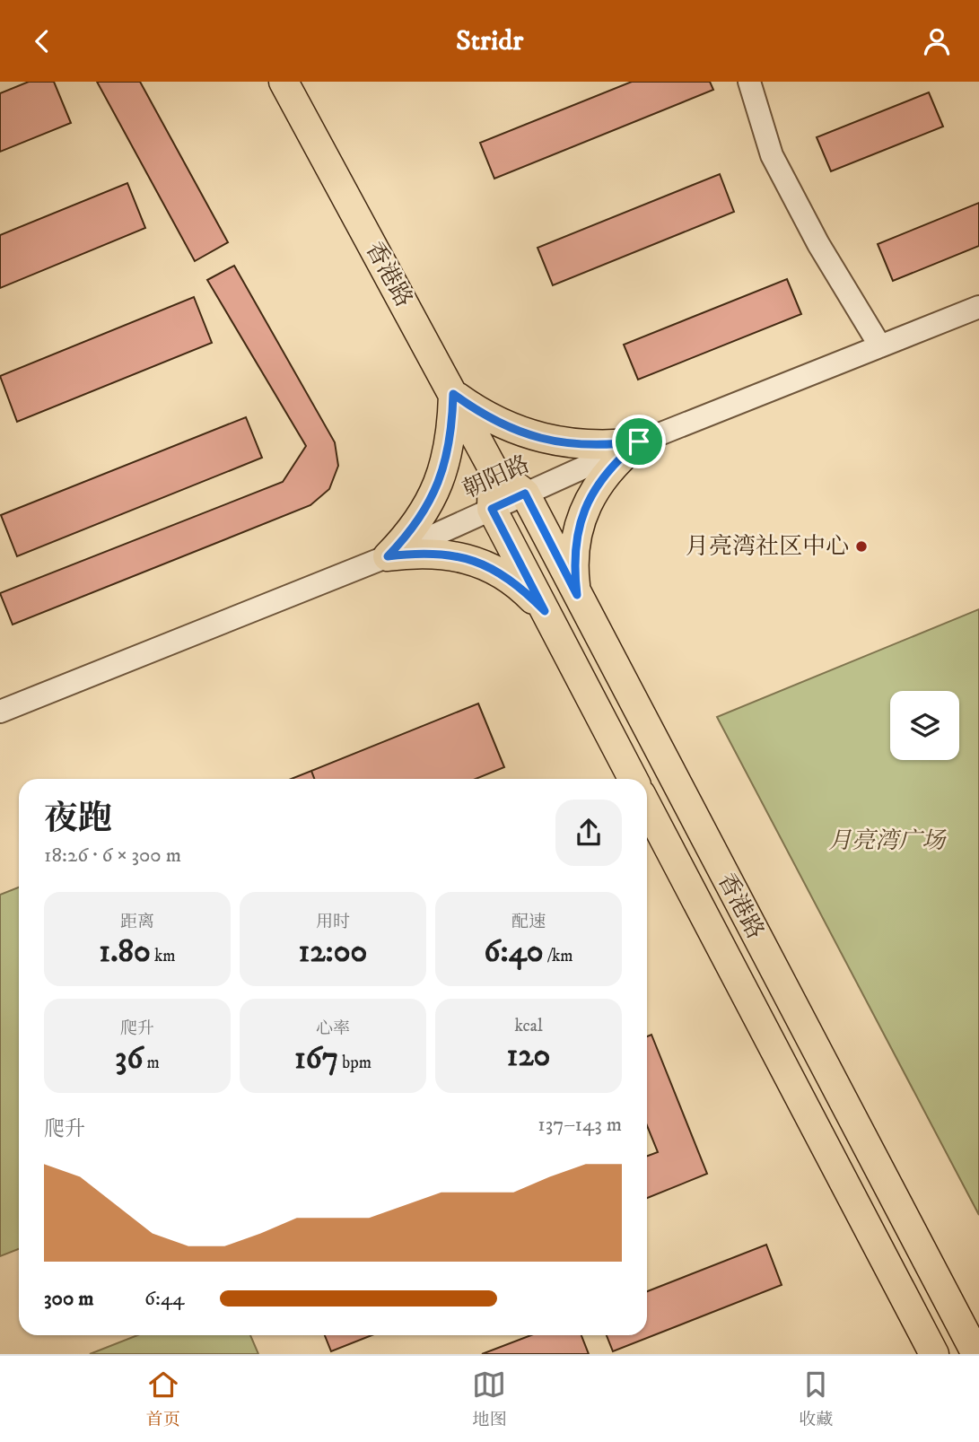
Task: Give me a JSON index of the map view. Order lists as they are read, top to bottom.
{
  "streets": {
    "main road": ["香港路"],
    "street": ["朝阳路"]
  },
  "crossings": [
    ["香港路", "朝阳路"]
  ],
  "parks": ["月亮湾广场"],
  "places": ["月亮湾社区中心"],
  "page": {
    "header": "Stridr",
    "heading": ["夜跑", "18:26 · 6 × 300 m"],
    "stats": [
      ["距离", "1.80 km"],
      ["用时", "12:00"],
      ["配速", "6:40 /km"],
      ["爬升", "36 m"],
      ["心率", "167 bpm"],
      ["kcal", "120"]
    ],
    "chart": ["爬升", "137–143 m"],
    "list": [
      {
        "name": "300 m",
        "note": "6:44"
      }
    ],
    "tabs": ["首页", "地图", "收藏"]
  }
}
